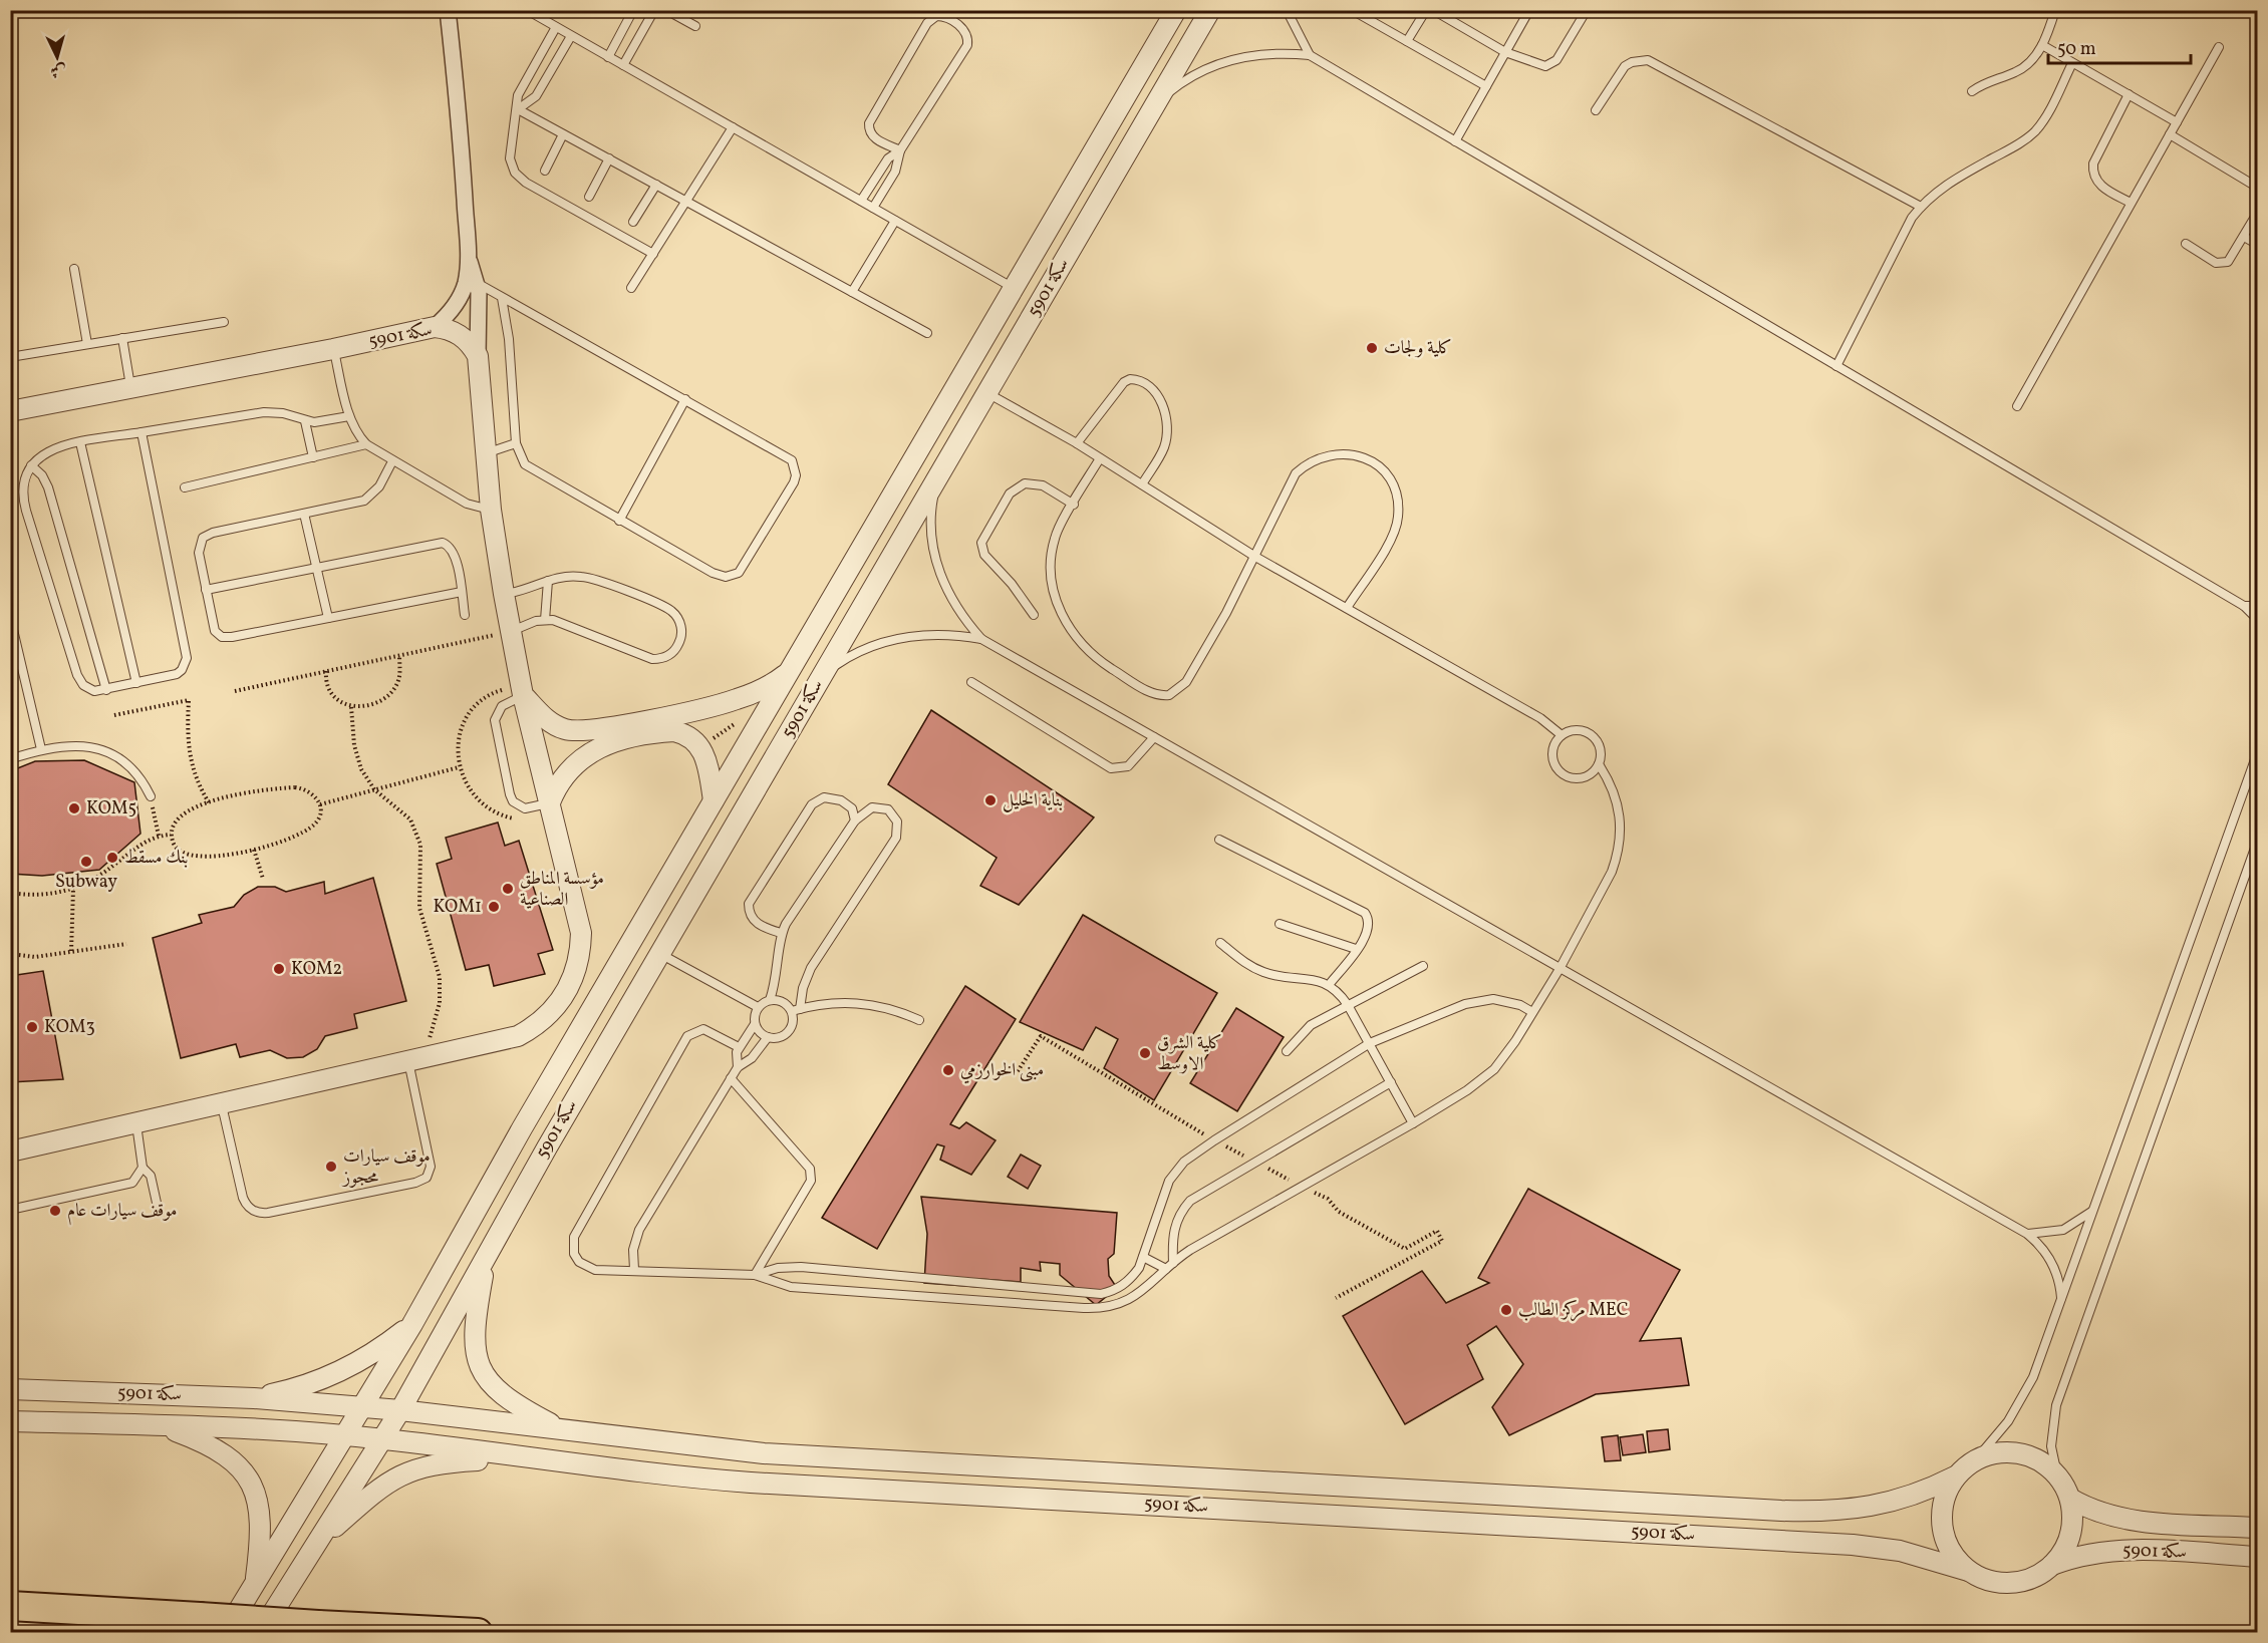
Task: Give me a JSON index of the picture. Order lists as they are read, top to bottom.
{
  "streets": {
    "street": ["سكة 5901"]
  },
  "places": [
    "كلية ولجات",
    "بناية الخليل",
    "KOM5",
    "بنك مسقط",
    "Subway",
    "مؤسسة المناطق الصناعية",
    "KOM1",
    "KOM2",
    "KOM3",
    "كلية الشرق الاوسط",
    "مبنى الخوارزمي",
    "موقف سيارات محجوز",
    "موقف سيارات عام",
    "مركز الطالب MEC"
  ],
  "scale_bar": "50 m",
  "north": "bottom"
}
